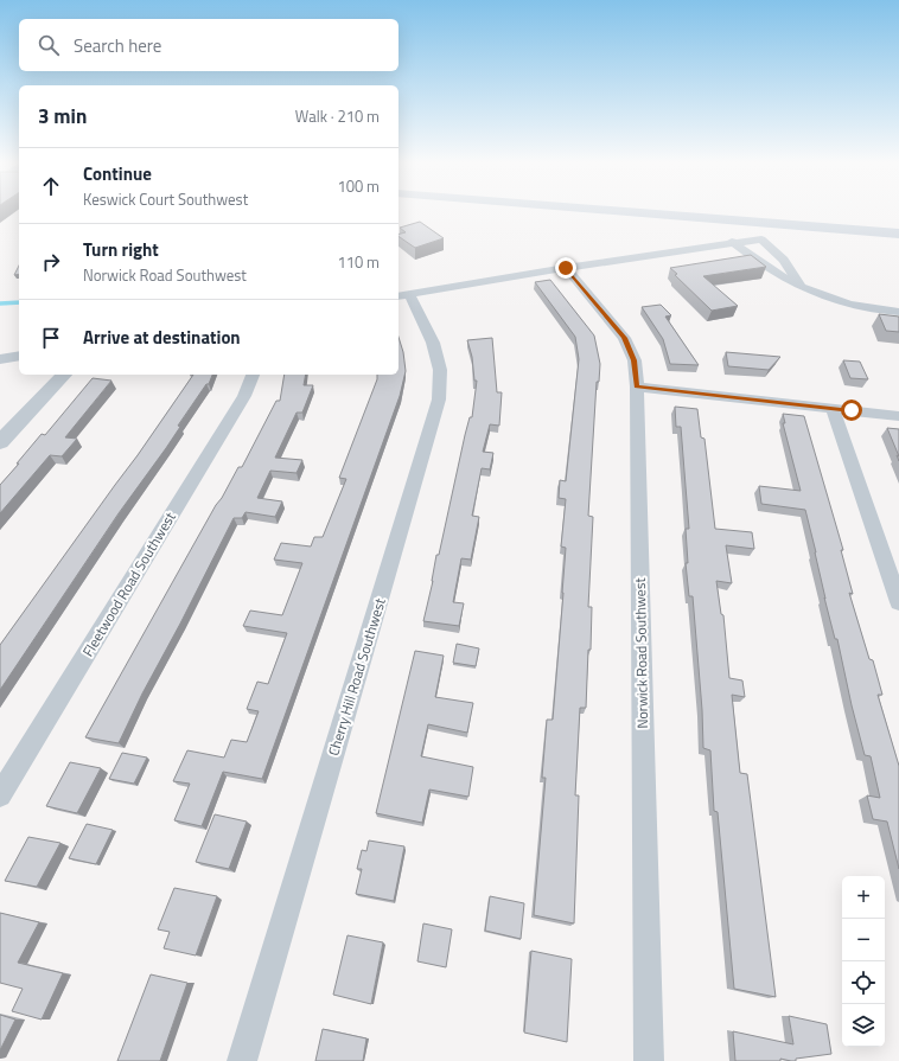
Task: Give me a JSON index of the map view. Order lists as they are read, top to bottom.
{
  "streets": {
    "street": ["Fleetwood Road Southwest", "Norwick Road Southwest", "Cherry Hill Road Southwest"]
  },
  "page": {
    "search": "Search here",
    "heading": ["3 min", "Walk · 210 m"],
    "list": [
      ["Continue", "Keswick Court Southwest", "100 m"],
      ["Turn right", "Norwick Road Southwest", "110 m"],
      "Arrive at destination"
    ],
    "map_buttons": ["+", "−"]
  }
}
